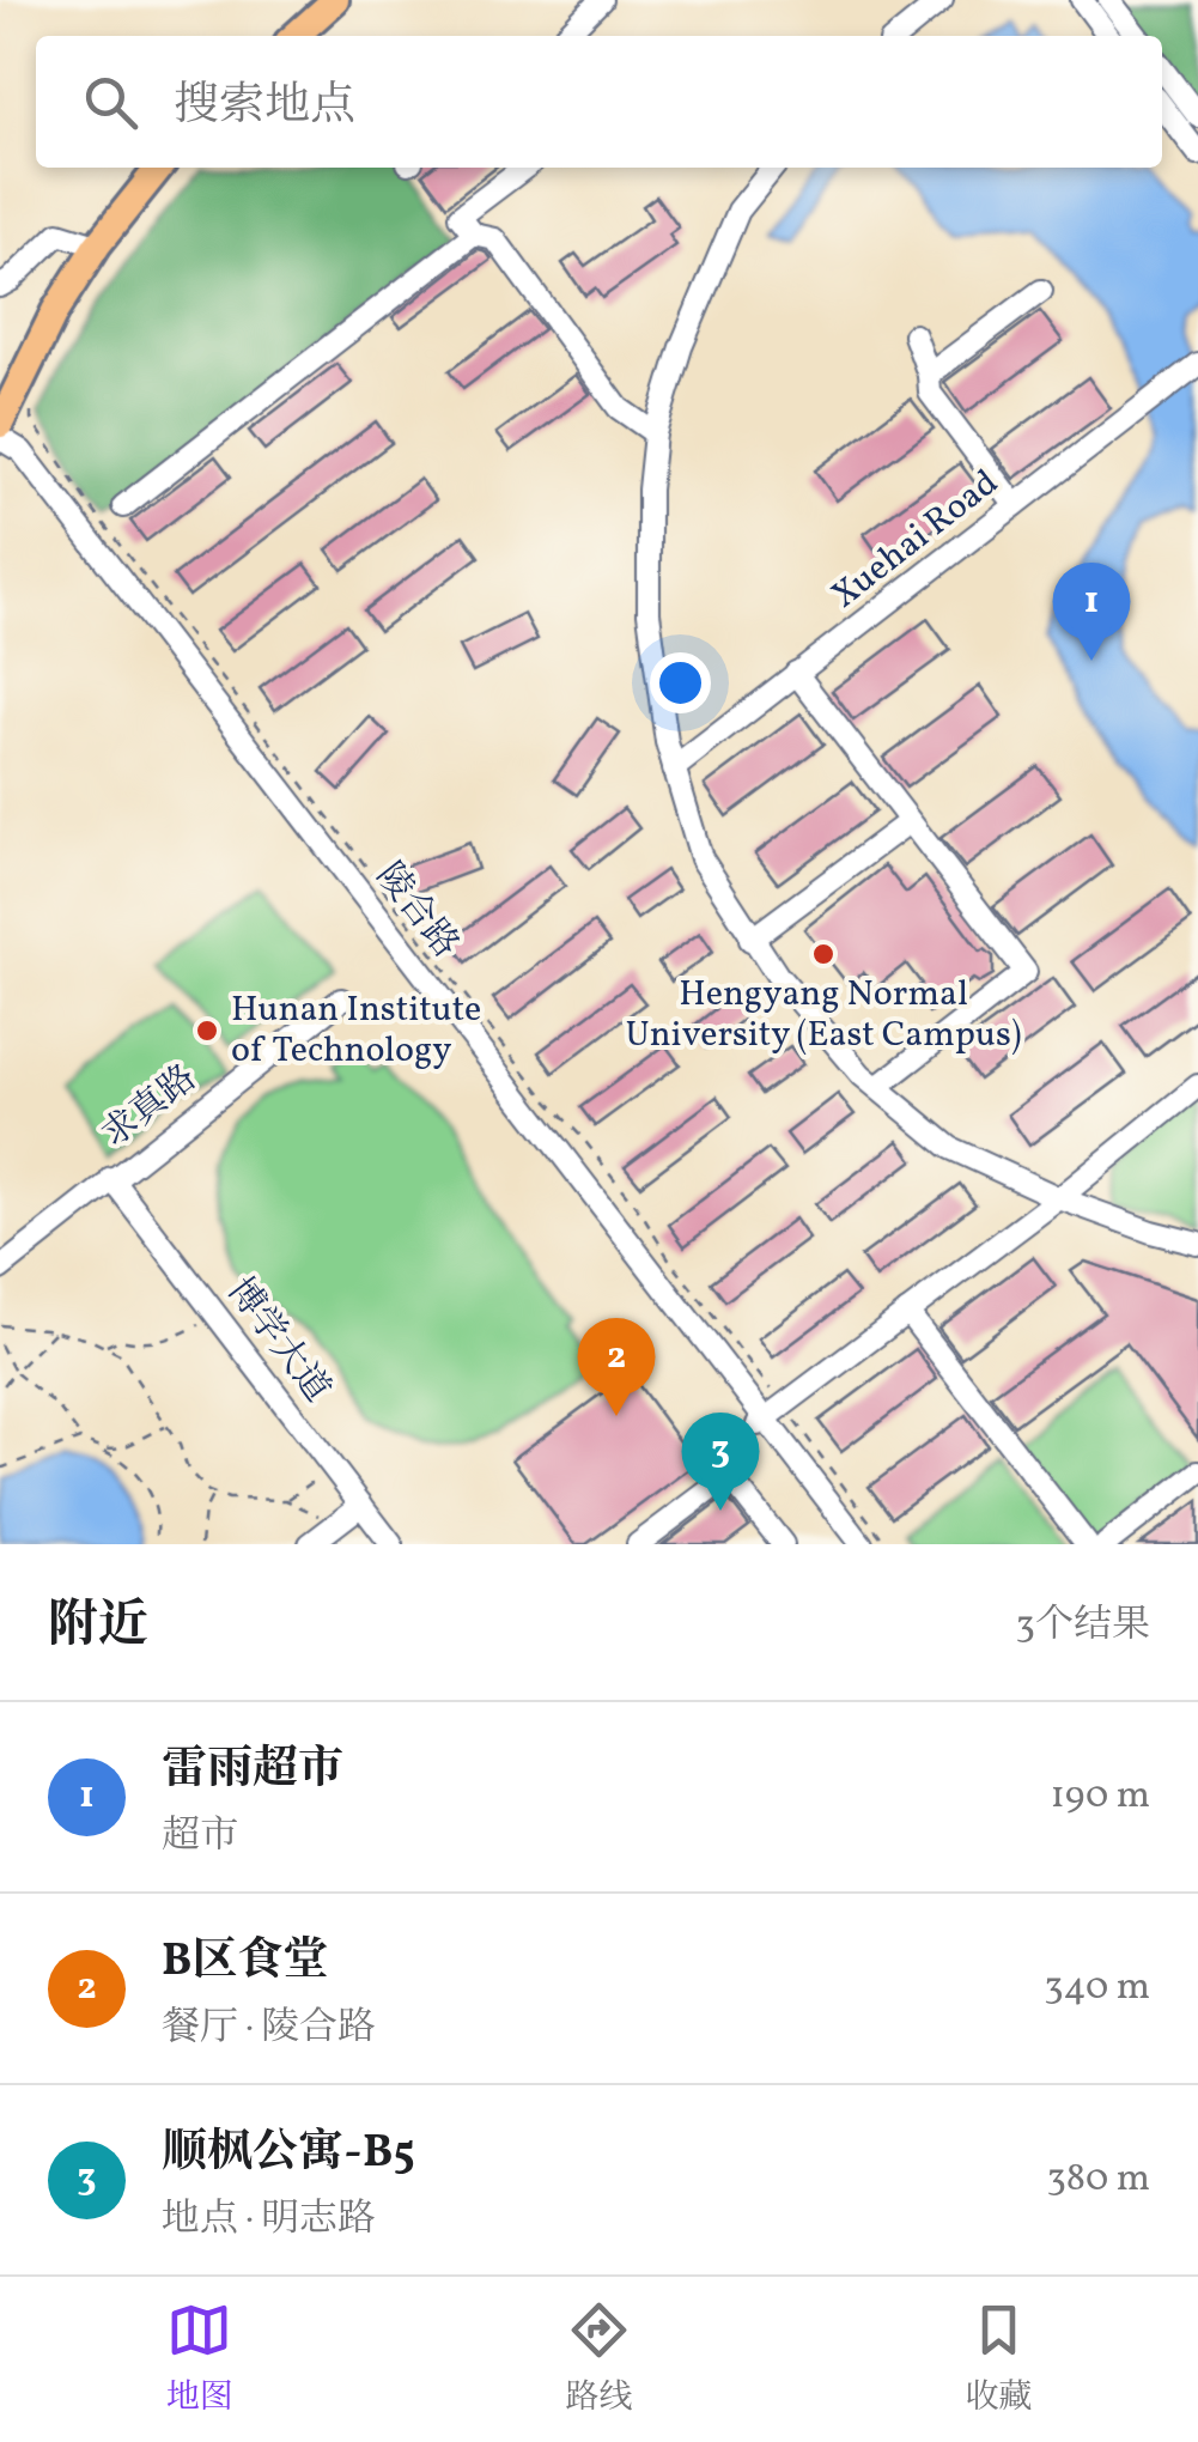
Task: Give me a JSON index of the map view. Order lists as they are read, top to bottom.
{
  "streets": {
    "street": [
      "Xuehai Road",
      "陵合路",
      "求真路",
      "博学大道"
    ]
  },
  "crossings": [
    ["求真路", "博学大道"]
  ],
  "places": ["Hengyang Normal University (East Campus)", "Hunan Institute of Technology"],
  "page": {
    "search": "搜索地点",
    "pins": ["1", "2", "3"],
    "heading": ["附近", "3个结果"],
    "list": [
      {
        "mark": "1",
        "name": "雷雨超市",
        "note": "超市",
        "value": "190 m"
      },
      {
        "mark": "2",
        "name": "B区食堂",
        "note": "餐厅 · 陵合路",
        "value": "340 m"
      },
      {
        "mark": "3",
        "name": "顺枫公寓-B5",
        "note": "地点 · 明志路",
        "value": "380 m"
      }
    ],
    "nav": ["地图", "路线", "收藏"]
  }
}
